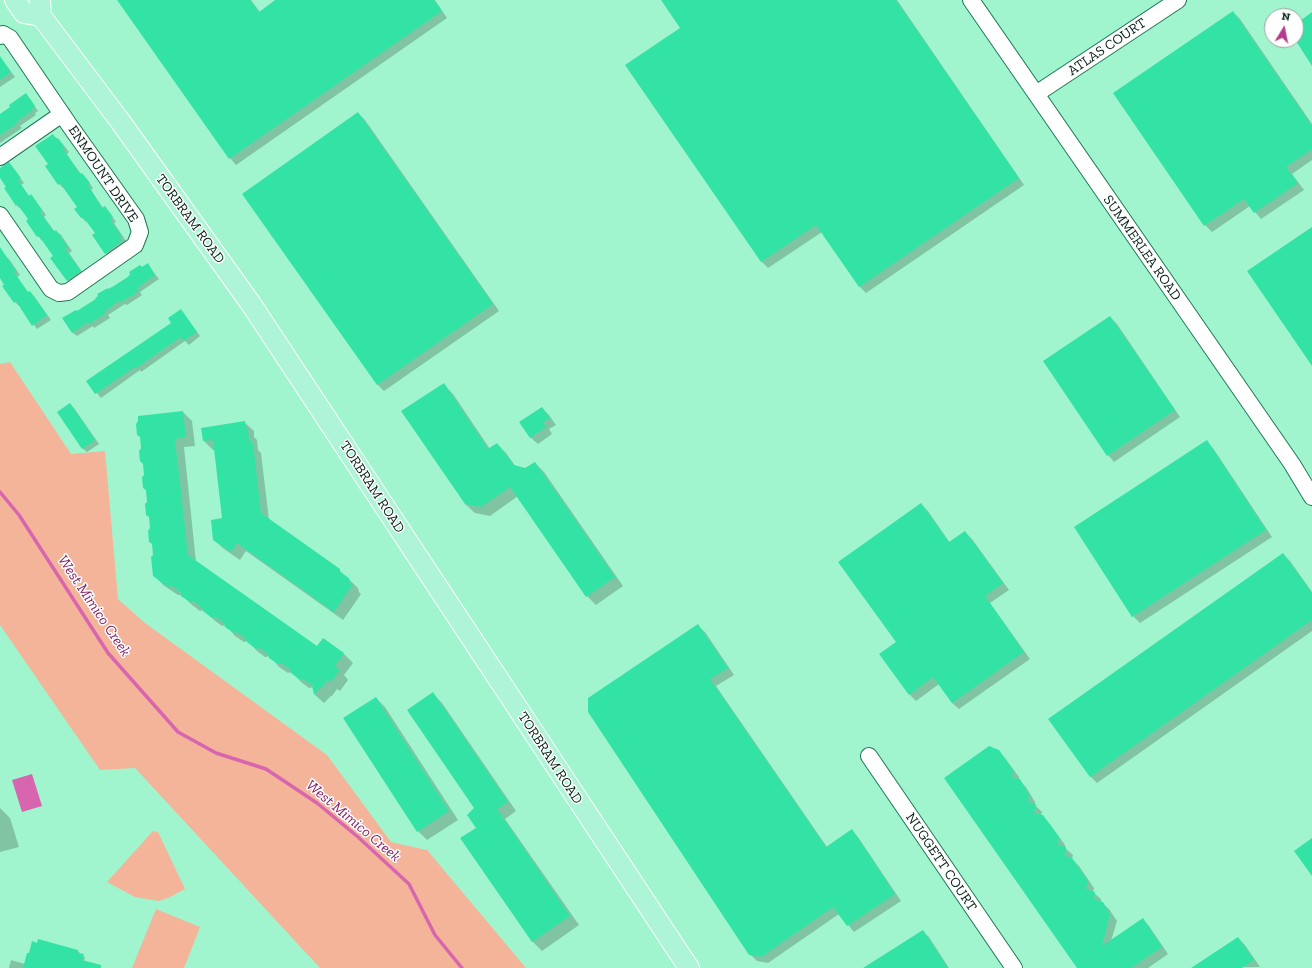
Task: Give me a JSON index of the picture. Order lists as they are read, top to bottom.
{
  "streets": {
    "main road": ["TORBRAM ROAD"],
    "street": [
      "ATLAS COURT",
      "ENMOUNT DRIVE",
      "SUMMERLEA ROAD",
      "NUGGETT COURT"
    ]
  },
  "crossings": [
    ["ATLAS COURT", "SUMMERLEA ROAD"]
  ],
  "water": ["West Mimico Creek"],
  "north": "top"
}
